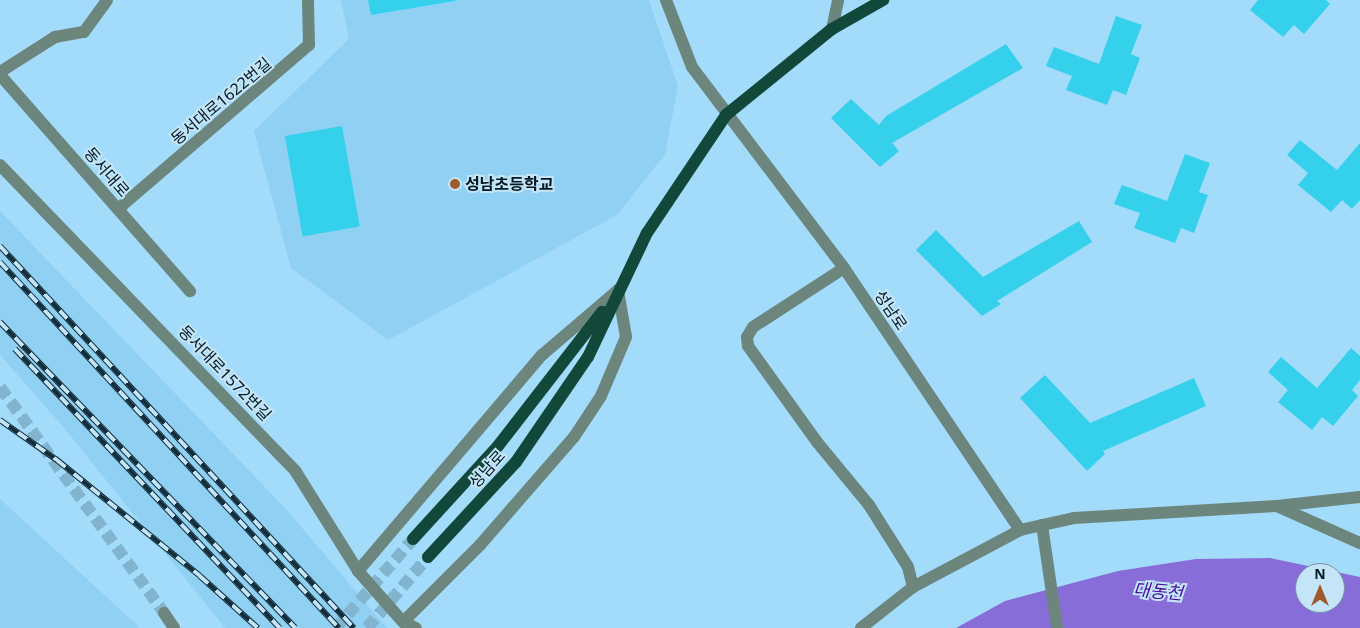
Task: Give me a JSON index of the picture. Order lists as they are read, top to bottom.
{
  "streets": {
    "main road": ["성남로"],
    "street": ["동서대로1622번길", "동서대로", "동서대로1572번길"]
  },
  "crossings": [
    ["동서대로1622번길", "동서대로"]
  ],
  "water": ["대동천"],
  "places": ["성남초등학교"],
  "north": "top"
}
